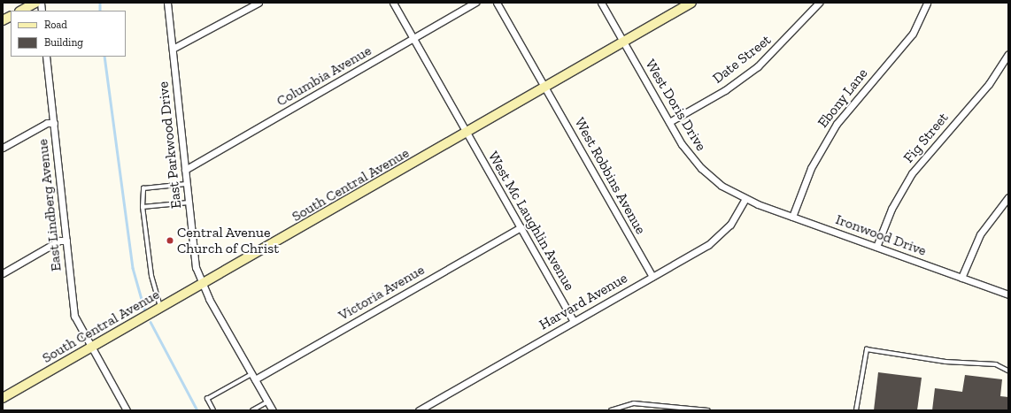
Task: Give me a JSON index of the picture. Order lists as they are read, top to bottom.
{
  "streets": {
    "street": [
      "Date Street",
      "Columbia Avenue",
      "Ebony Lane",
      "West Doris Drive",
      "Fig Street",
      "East Parkwood Drive",
      "West Robbins Avenue",
      "South Central Avenue",
      "East Lindberg Avenue",
      "West Mc Laughlin Avenue",
      "Ironwood Drive",
      "Victoria Avenue",
      "Harvard Avenue"
    ]
  },
  "crossings": [
    ["Date Street", "West Doris Drive"],
    ["Columbia Avenue", "East Parkwood Drive"],
    ["Columbia Avenue", "West Mc Laughlin Avenue"],
    ["Ebony Lane", "Ironwood Drive"],
    ["West Doris Drive", "South Central Avenue"],
    ["West Doris Drive", "Ironwood Drive"],
    ["West Doris Drive", "Harvard Avenue"],
    ["Fig Street", "Ironwood Drive"],
    ["East Parkwood Drive", "South Central Avenue"],
    ["East Parkwood Drive", "Victoria Avenue"],
    ["West Robbins Avenue", "South Central Avenue"],
    ["West Robbins Avenue", "Harvard Avenue"],
    ["South Central Avenue", "East Lindberg Avenue"],
    ["South Central Avenue", "West Mc Laughlin Avenue"],
    ["West Mc Laughlin Avenue", "Victoria Avenue"],
    ["West Mc Laughlin Avenue", "Harvard Avenue"],
    ["Ironwood Drive", "Harvard Avenue"]
  ],
  "places": ["Central Avenue Church of Christ"],
  "legend": ["Road", "Building"]
}
